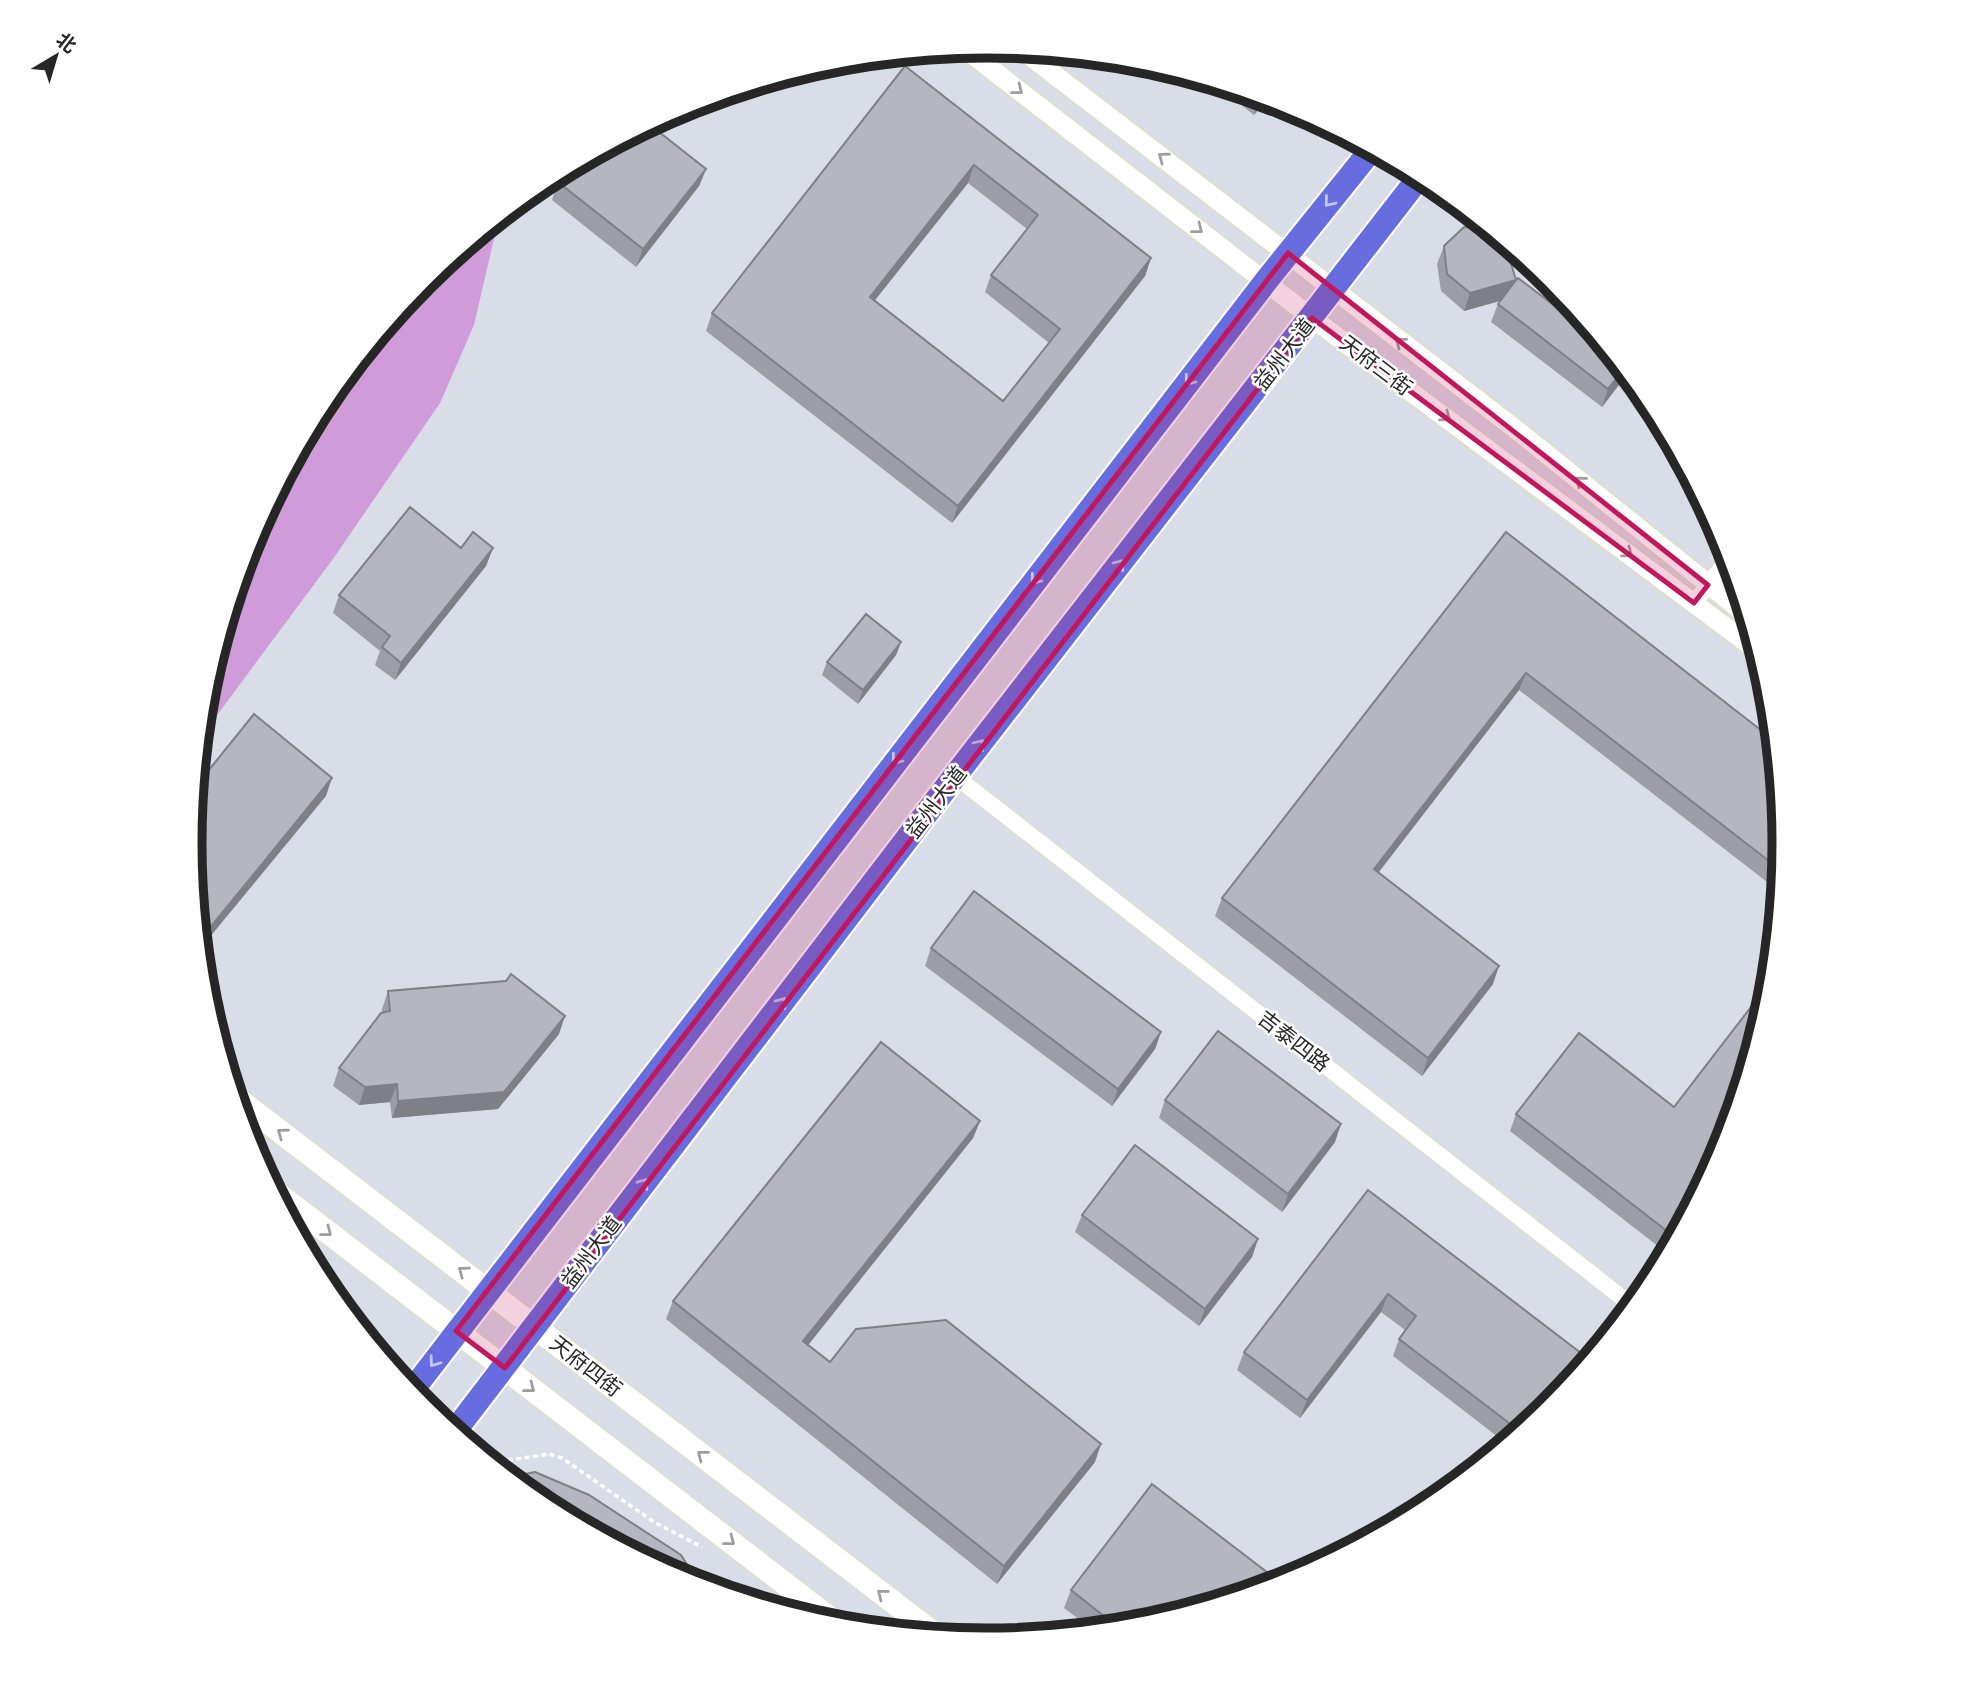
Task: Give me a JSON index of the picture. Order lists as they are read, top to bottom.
{
  "streets": {
    "main road": ["益州大道", "天府四街"],
    "street": ["天府三街", "吉泰四路"]
  },
  "crossings": [
    ["益州大道", "天府三街"],
    ["益州大道", "吉泰四路"],
    ["益州大道", "天府四街"]
  ],
  "north": "top right"
}
